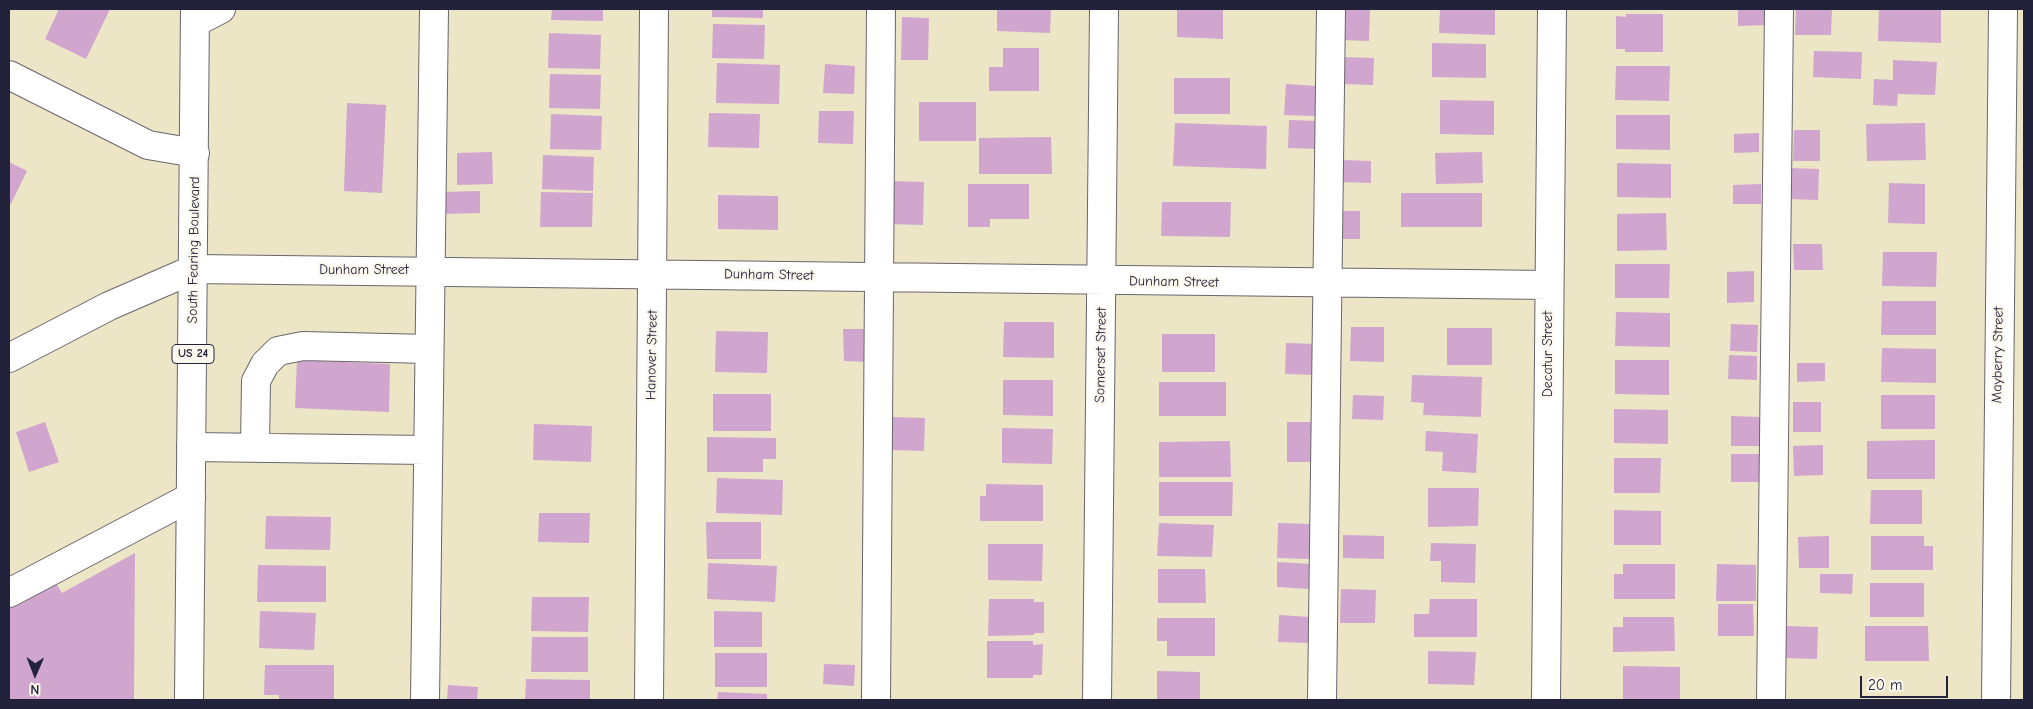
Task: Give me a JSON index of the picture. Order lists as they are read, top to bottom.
{
  "streets": {
    "street": [
      "South Fearing Boulevard",
      "Dunham Street",
      "US 24",
      "Decatur Street",
      "Hanover Street",
      "Somerset Street",
      "Mayberry Street"
    ]
  },
  "crossings": [
    ["South Fearing Boulevard", "Dunham Street"],
    ["Dunham Street", "Decatur Street"],
    ["Dunham Street", "Hanover Street"],
    ["Dunham Street", "Somerset Street"]
  ],
  "scale_bar": "20 m",
  "north": "bottom"
}
